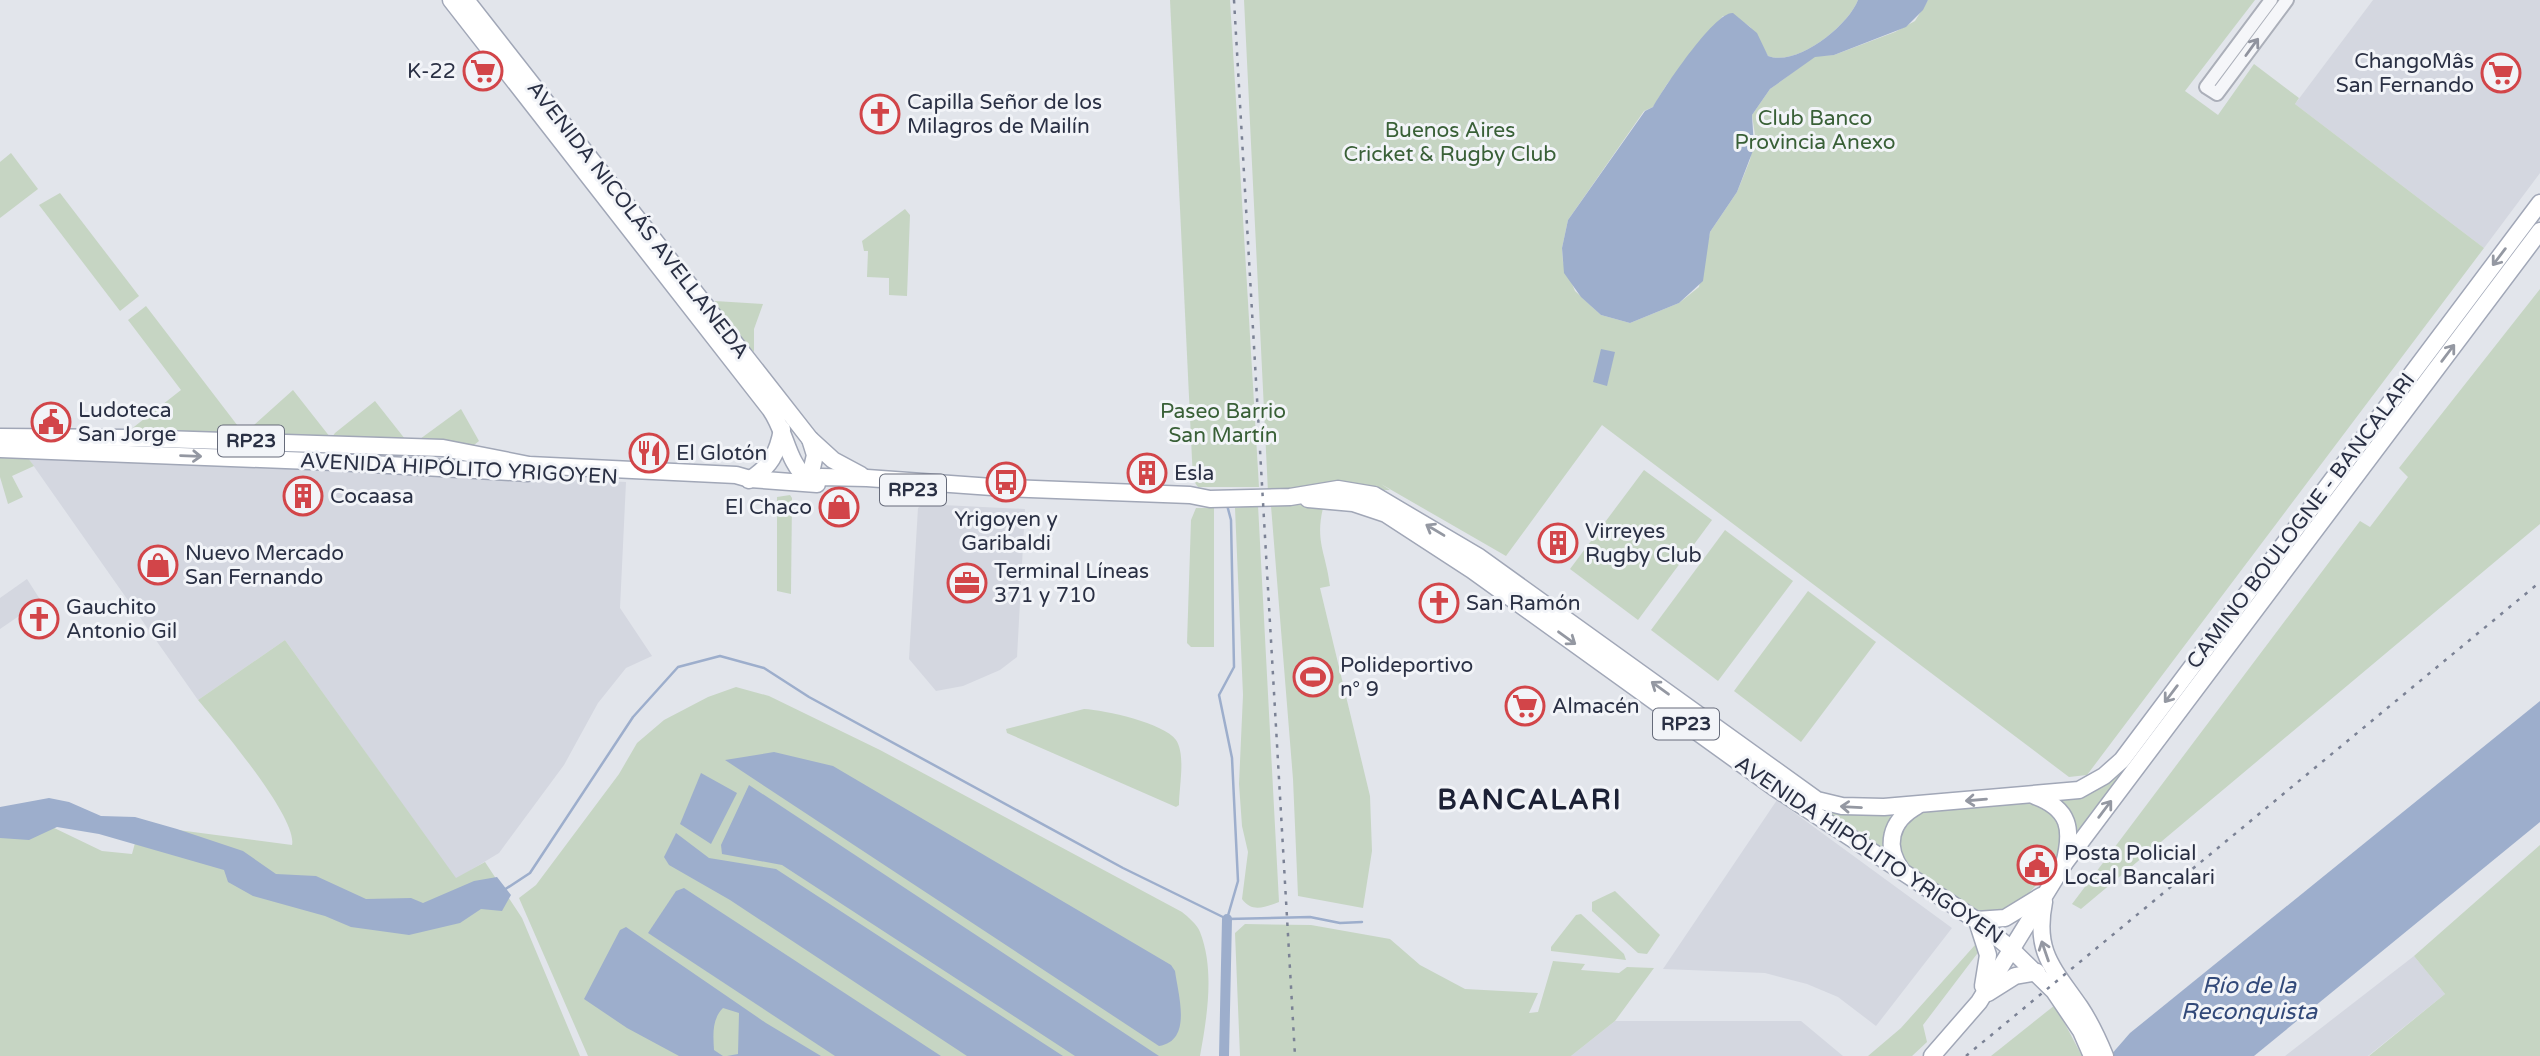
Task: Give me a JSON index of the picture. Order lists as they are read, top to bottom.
{
  "streets": {
    "main road": [
      "AVENIDA NICOLÁS AVELLANEDA",
      "RP23",
      "AVENIDA HIPÓLITO YRIGOYEN",
      "CAMINO BOULOGNE - BANCALARI"
    ]
  },
  "crossings": [
    ["AVENIDA NICOLÁS AVELLANEDA", "AVENIDA HIPÓLITO YRIGOYEN"],
    ["RP23", "AVENIDA HIPÓLITO YRIGOYEN"],
    ["RP23", "CAMINO BOULOGNE - BANCALARI"],
    ["AVENIDA HIPÓLITO YRIGOYEN", "CAMINO BOULOGNE - BANCALARI"]
  ],
  "districts": ["BANCALARI"],
  "water": ["Río de la Reconquista"],
  "parks": ["Club Banco Provincia Anexo", "Buenos Aires Cricket & Rugby Club", "Paseo Barrio San Martín"],
  "places": {
    "supermarket": ["K-22", "ChangoMâs San Fernando", "Almacén"],
    "church": ["Capilla Señor de los Milagros de Mailín", "San Ramón", "Gauchito Antonio Gil"],
    "public building": ["Ludoteca San Jorge", "Posta Policial Local Bancalari"],
    "restaurant": ["El Glotón"],
    "building": ["Esla", "Cocaasa", "Virreyes Rugby Club"],
    "bus stop": ["Yrigoyen y Garibaldi"],
    "shop": ["El Chaco", "Nuevo Mercado San Fernando"],
    "office": ["Terminal Líneas 371 y 710"],
    "sports": ["Polideportivo n° 9"]
  }
}
